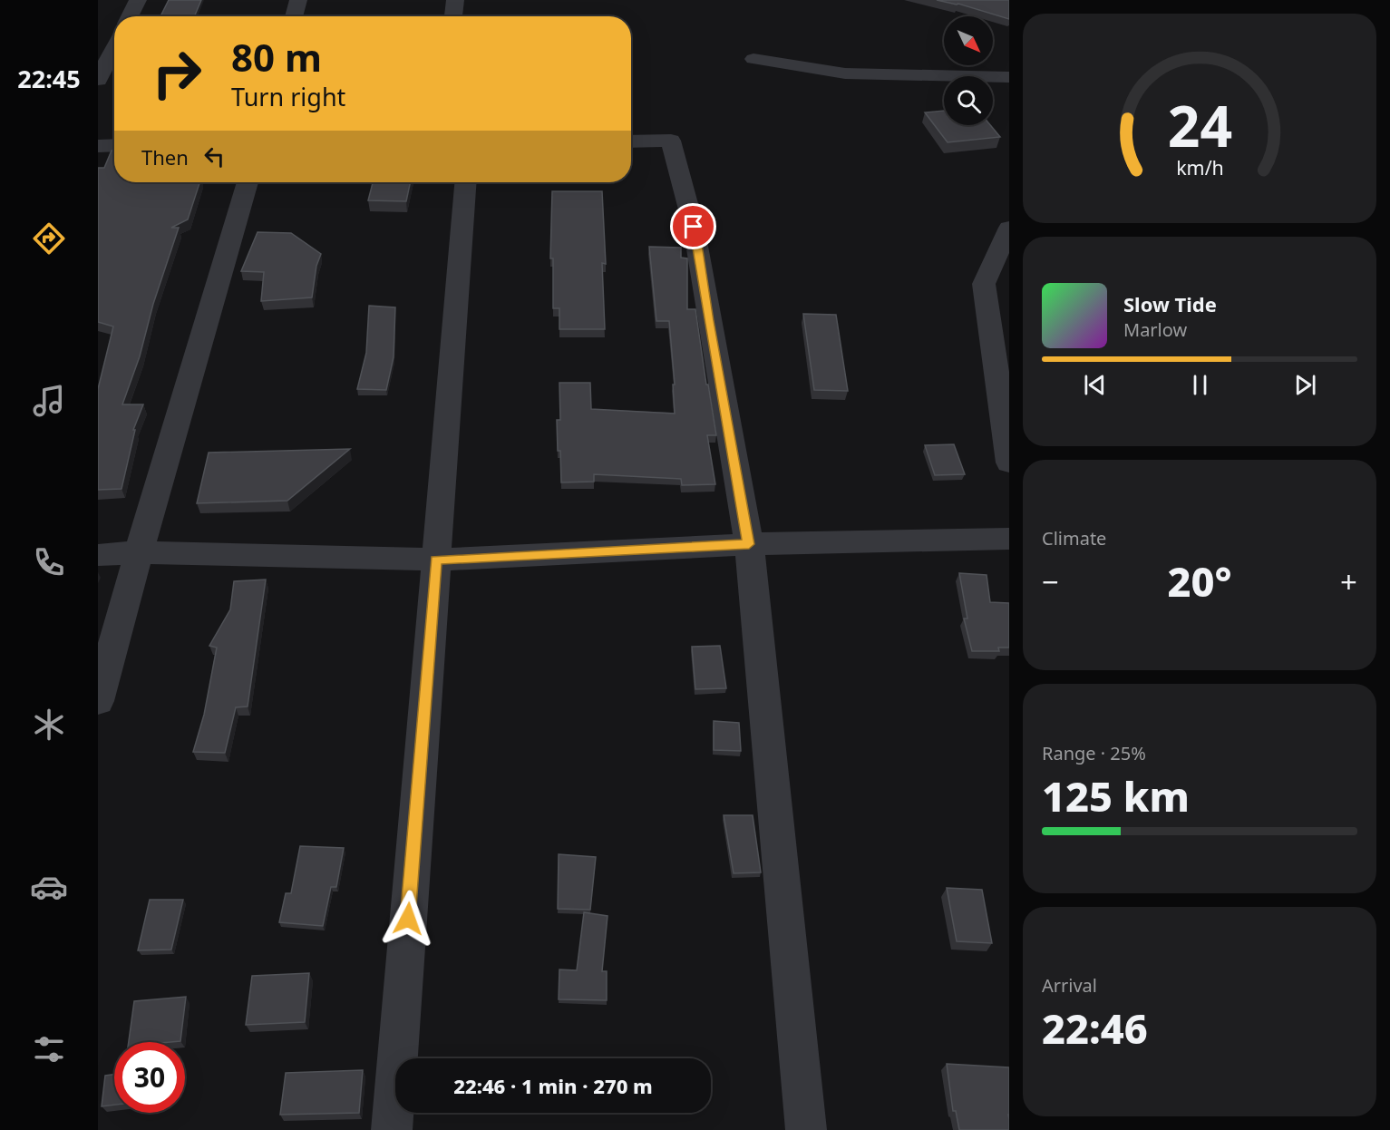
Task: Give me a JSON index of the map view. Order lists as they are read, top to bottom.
{
  "north": "bottom right",
  "page": {
    "tabs": "22:45",
    "turn": ["80 m", "Turn right"],
    "then": "Then",
    "song": ["Slow Tide", "Marlow"],
    "tile": [
      "Climate",
      ["Range · 25%", "125 km"],
      ["Arrival", "22:46"]
    ],
    "heat": ["−", "20°", "+"],
    "limit": "30",
    "trip": "22:46 · 1 min · 270 m",
    "gauge": ["24", "km/h"]
  }
}
